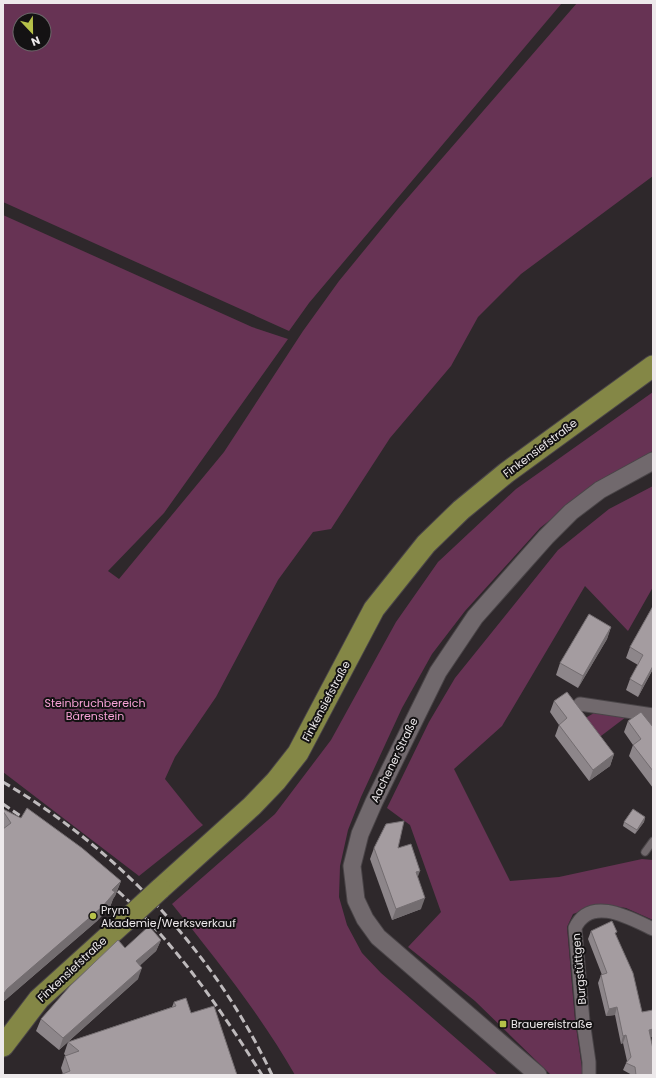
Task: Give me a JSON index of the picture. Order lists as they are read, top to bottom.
{
  "streets": {
    "main road": ["Finkensiefstraße"],
    "street": ["Aachener Straße", "Burgstüttgen"]
  },
  "parks": ["Steinbruchbereich Bärenstein"],
  "places": {
    "other": ["Prym Akademie/Werksverkauf"],
    "transit": ["Brauereistraße"]
  },
  "north": "bottom"
}
